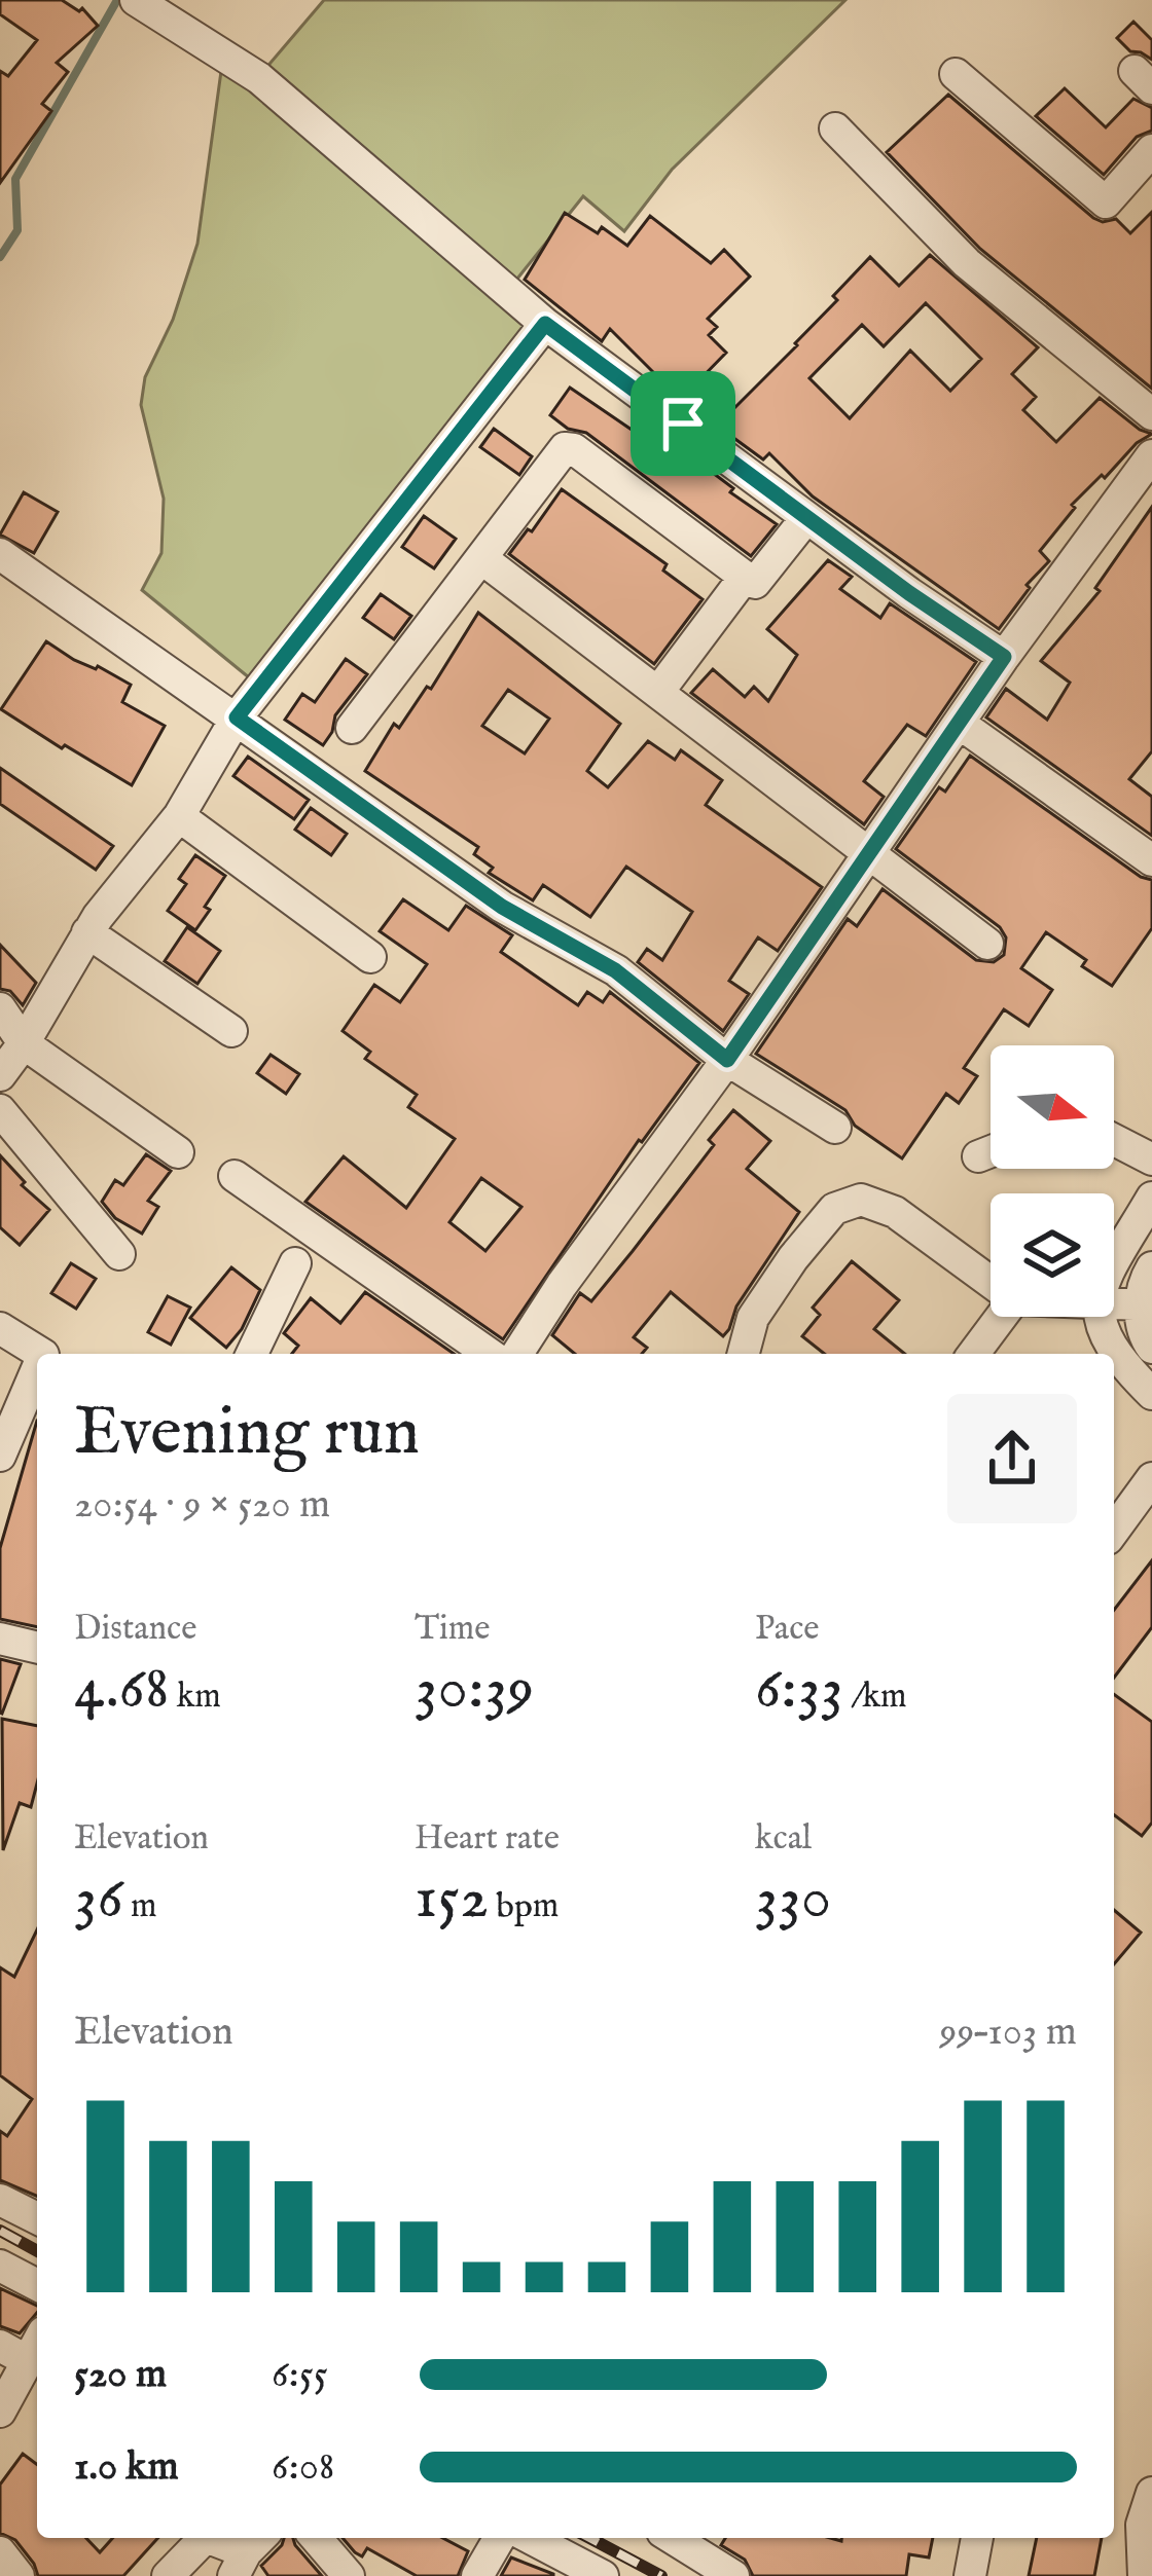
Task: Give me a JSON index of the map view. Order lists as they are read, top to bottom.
{
  "north": "right",
  "page": {
    "heading": ["Evening run", "20:54 · 9 × 520 m"],
    "stats": [
      ["Distance", "4.68 km"],
      ["Time", "30:39"],
      ["Pace", "6:33 /km"],
      ["Elevation", "36 m"],
      ["Heart rate", "152 bpm"],
      ["kcal", "330"]
    ],
    "chart": ["Elevation", "99–103 m"],
    "list": [
      {
        "name": "520 m",
        "note": "6:55"
      },
      {
        "name": "1.0 km",
        "note": "6:08"
      }
    ]
  }
}
